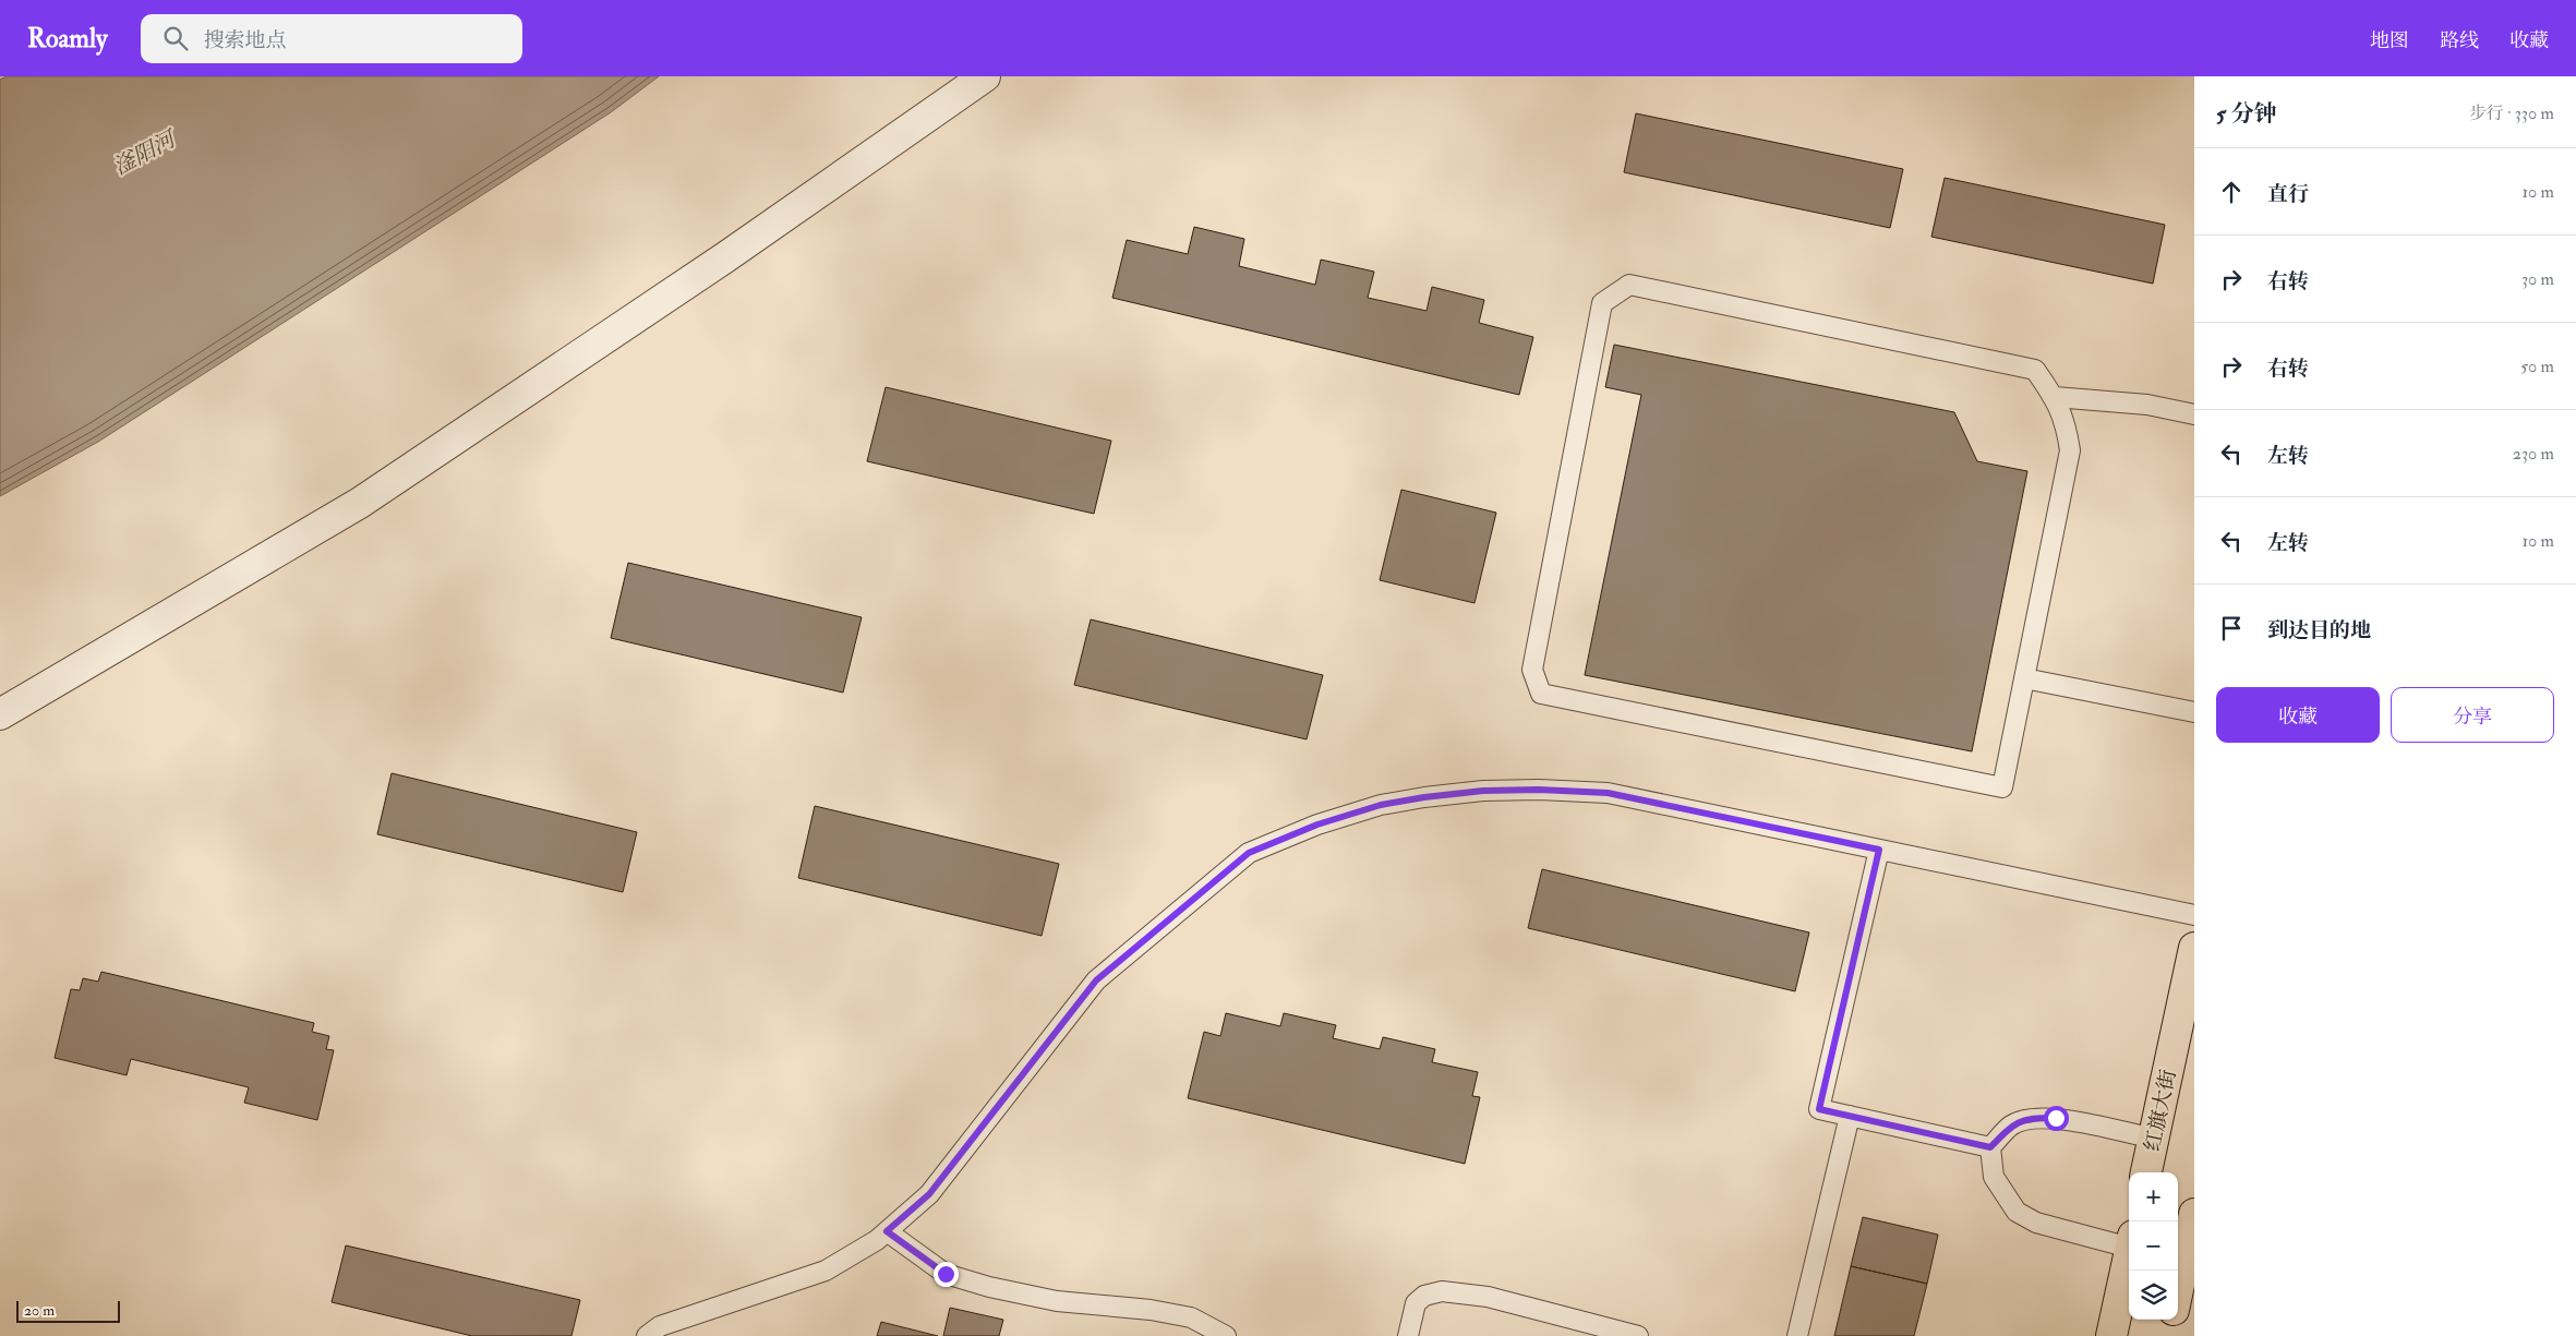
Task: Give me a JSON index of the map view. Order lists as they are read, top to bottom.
{
  "streets": {
    "main road": ["红旗大街"]
  },
  "water": ["滏阳河"],
  "scale_bar": "20 m",
  "page": {
    "header": "Roamly",
    "search": "搜索地点",
    "nav": ["地图", "路线", "收藏"],
    "heading": ["5 分钟", "步行 · 330 m"],
    "list": [
      ["直行", "10 m"],
      ["右转", "30 m"],
      ["右转", "50 m"],
      ["左转", "230 m"],
      ["左转", "10 m"],
      "到达目的地"
    ],
    "buttons": ["收藏", "分享"],
    "map_buttons": ["+", "−"],
    "scale": "20 m"
  }
}
